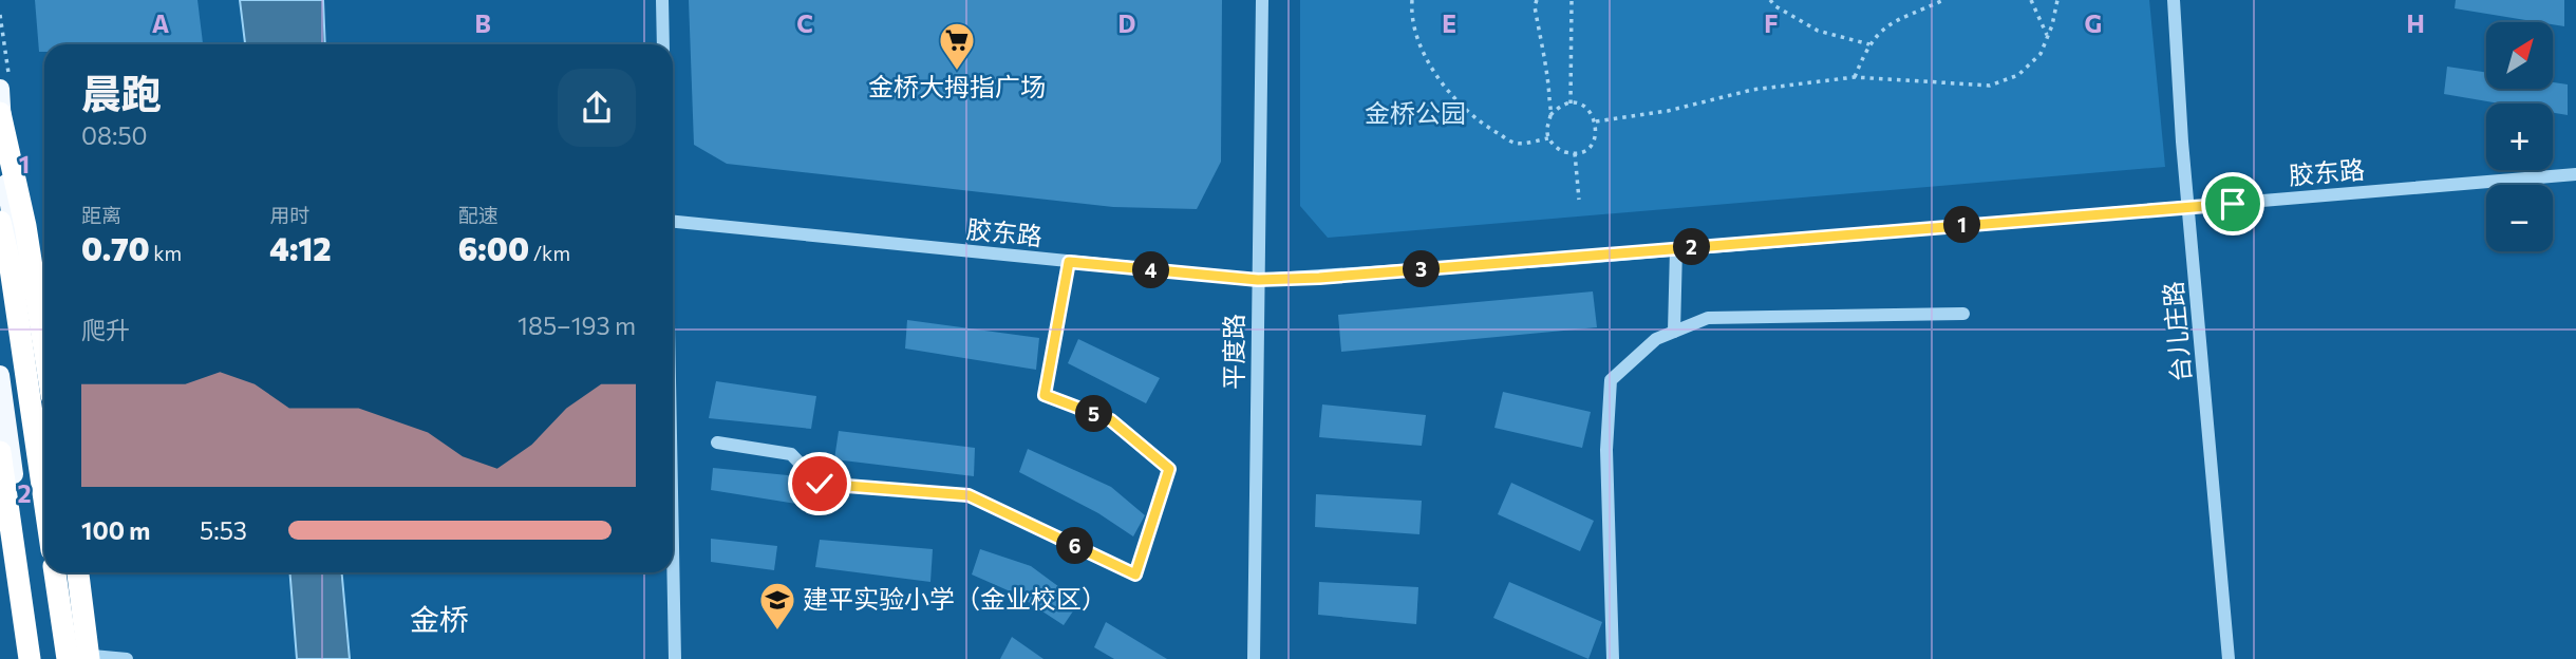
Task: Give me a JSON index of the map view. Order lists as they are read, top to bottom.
{
  "streets": {
    "street": ["胶东路", "台儿庄路", "平度路"]
  },
  "crossings": [
    ["胶东路", "台儿庄路"],
    ["胶东路", "平度路"]
  ],
  "districts": ["金桥"],
  "parks": ["金桥公园"],
  "places": {
    "supermarket": ["金桥大拇指广场"],
    "school or university": ["建平实验小学（金业校区）"]
  },
  "north": "top right",
  "page": {
    "map_buttons": ["+", "−"],
    "heading": ["晨跑", "08:50"],
    "stats": [
      ["距离", "0.70 km"],
      ["用时", "4:12"],
      ["配速", "6:00 /km"]
    ],
    "pins": [
      "1",
      "2",
      "3",
      "4",
      "5",
      "6"
    ],
    "chart": ["爬升", "185–193 m"],
    "list": [
      {
        "name": "100 m",
        "note": "5:53"
      }
    ]
  },
  "grid": {
    "columns": [
      "A",
      "B",
      "C",
      "D",
      "E",
      "F",
      "G",
      "H"
    ],
    "rows": ["1", "2"]
  }
}
